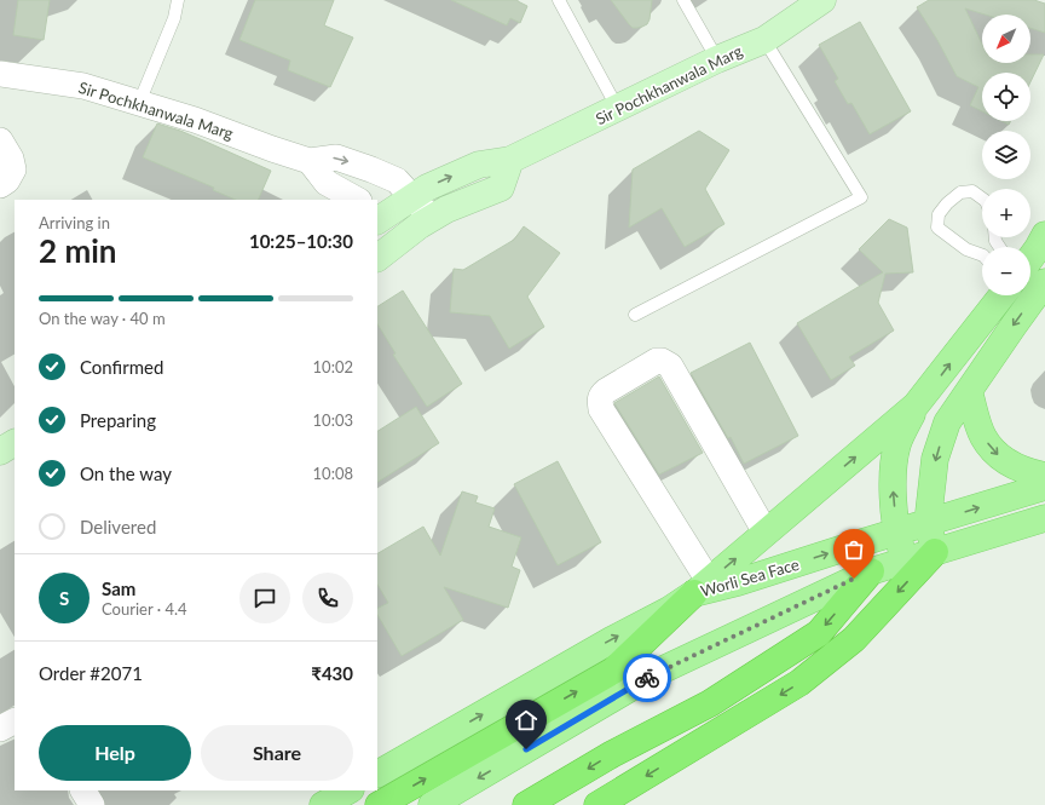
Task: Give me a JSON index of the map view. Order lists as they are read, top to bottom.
{
  "streets": {
    "main road": ["Worli Sea Face"],
    "street": ["Sir Pochkhanwala Marg"]
  },
  "north": "bottom left",
  "page": {
    "map_buttons": ["+", "−"],
    "heading": ["2 min", "Arriving in", "10:25–10:30"],
    "panel": [
      "Sam",
      "Courier · 4.4",
      "Order #2071",
      "₹430"
    ],
    "bar": "On the way · 40 m",
    "list": [
      ["Confirmed", "10:02"],
      ["Preparing", "10:03"],
      ["On the way", "10:08"],
      "Delivered"
    ],
    "round": "S",
    "buttons": ["Help", "Share"]
  }
}
